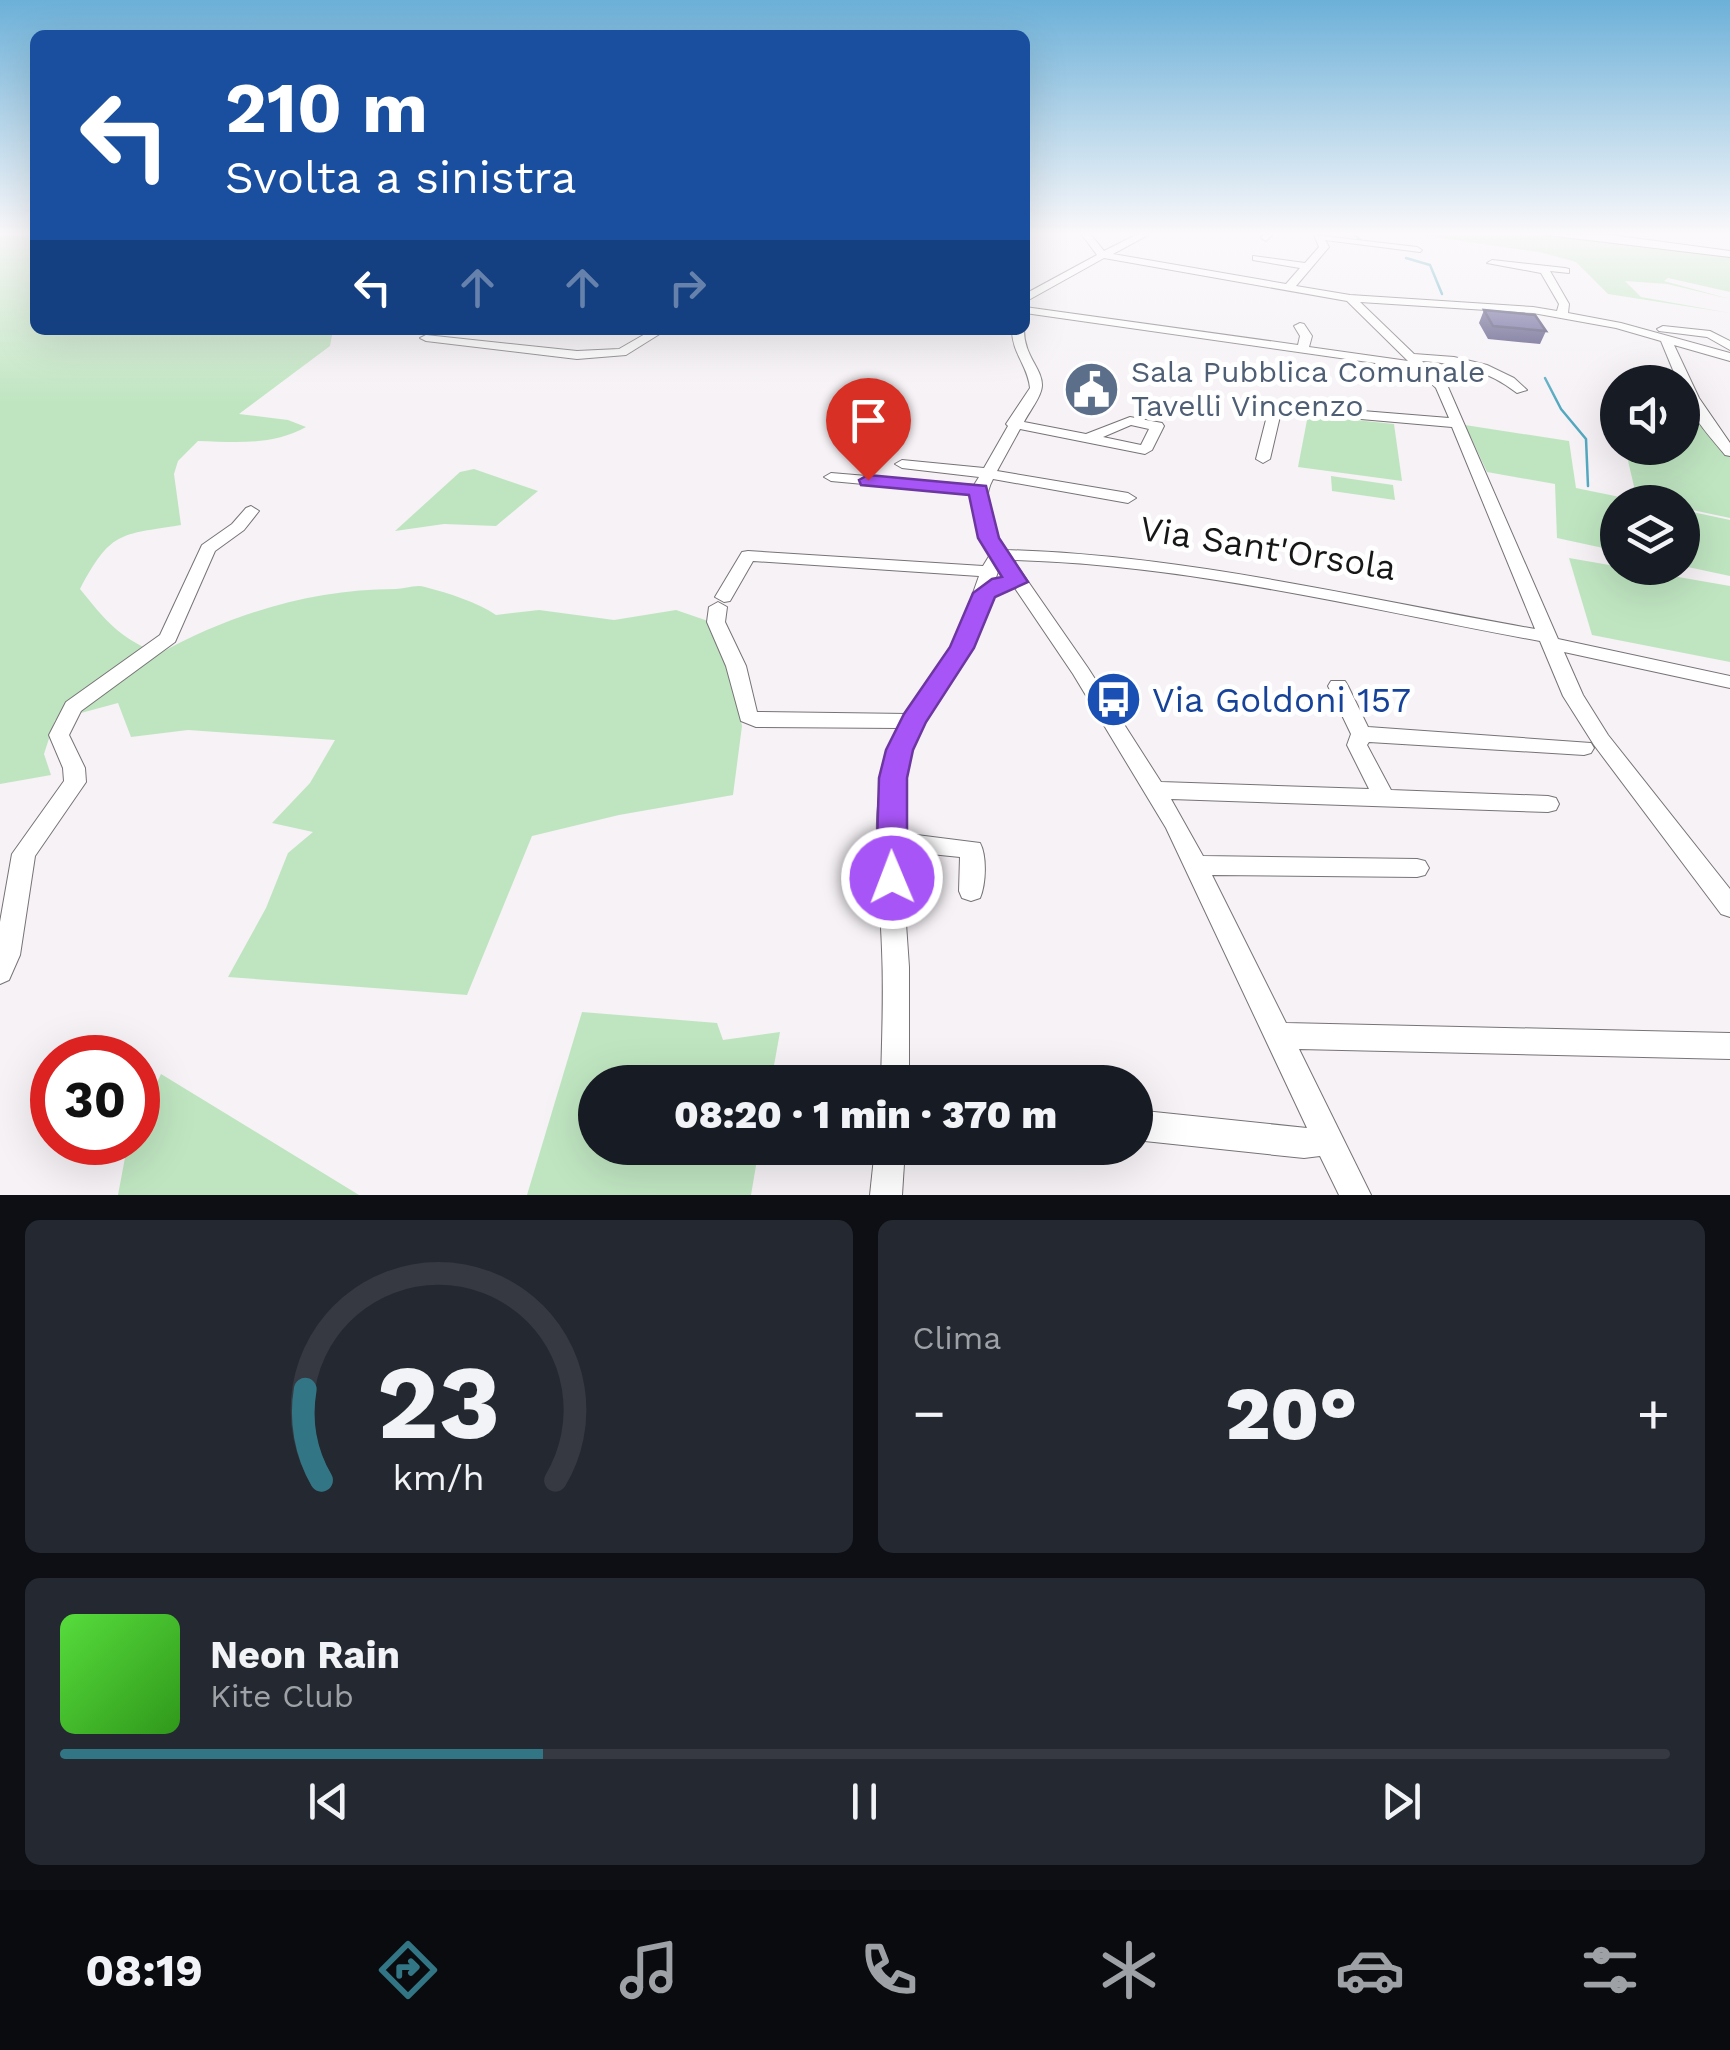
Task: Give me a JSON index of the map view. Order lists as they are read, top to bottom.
{
  "streets": {
    "street": ["Via Sant'Orsola"]
  },
  "places": {
    "public building": ["Sala Pubblica Comunale Tavelli Vincenzo"],
    "bus stop": ["Via Goldoni 157"]
  },
  "page": {
    "turn": ["210 m", "Svolta a sinistra"],
    "limit": "30",
    "trip": "08:20 · 1 min · 370 m",
    "tile": "Clima",
    "heat": ["−", "20°", "+"],
    "song": ["Neon Rain", "Kite Club"],
    "tabs": "08:19",
    "gauge": ["23", "km/h"]
  }
}
